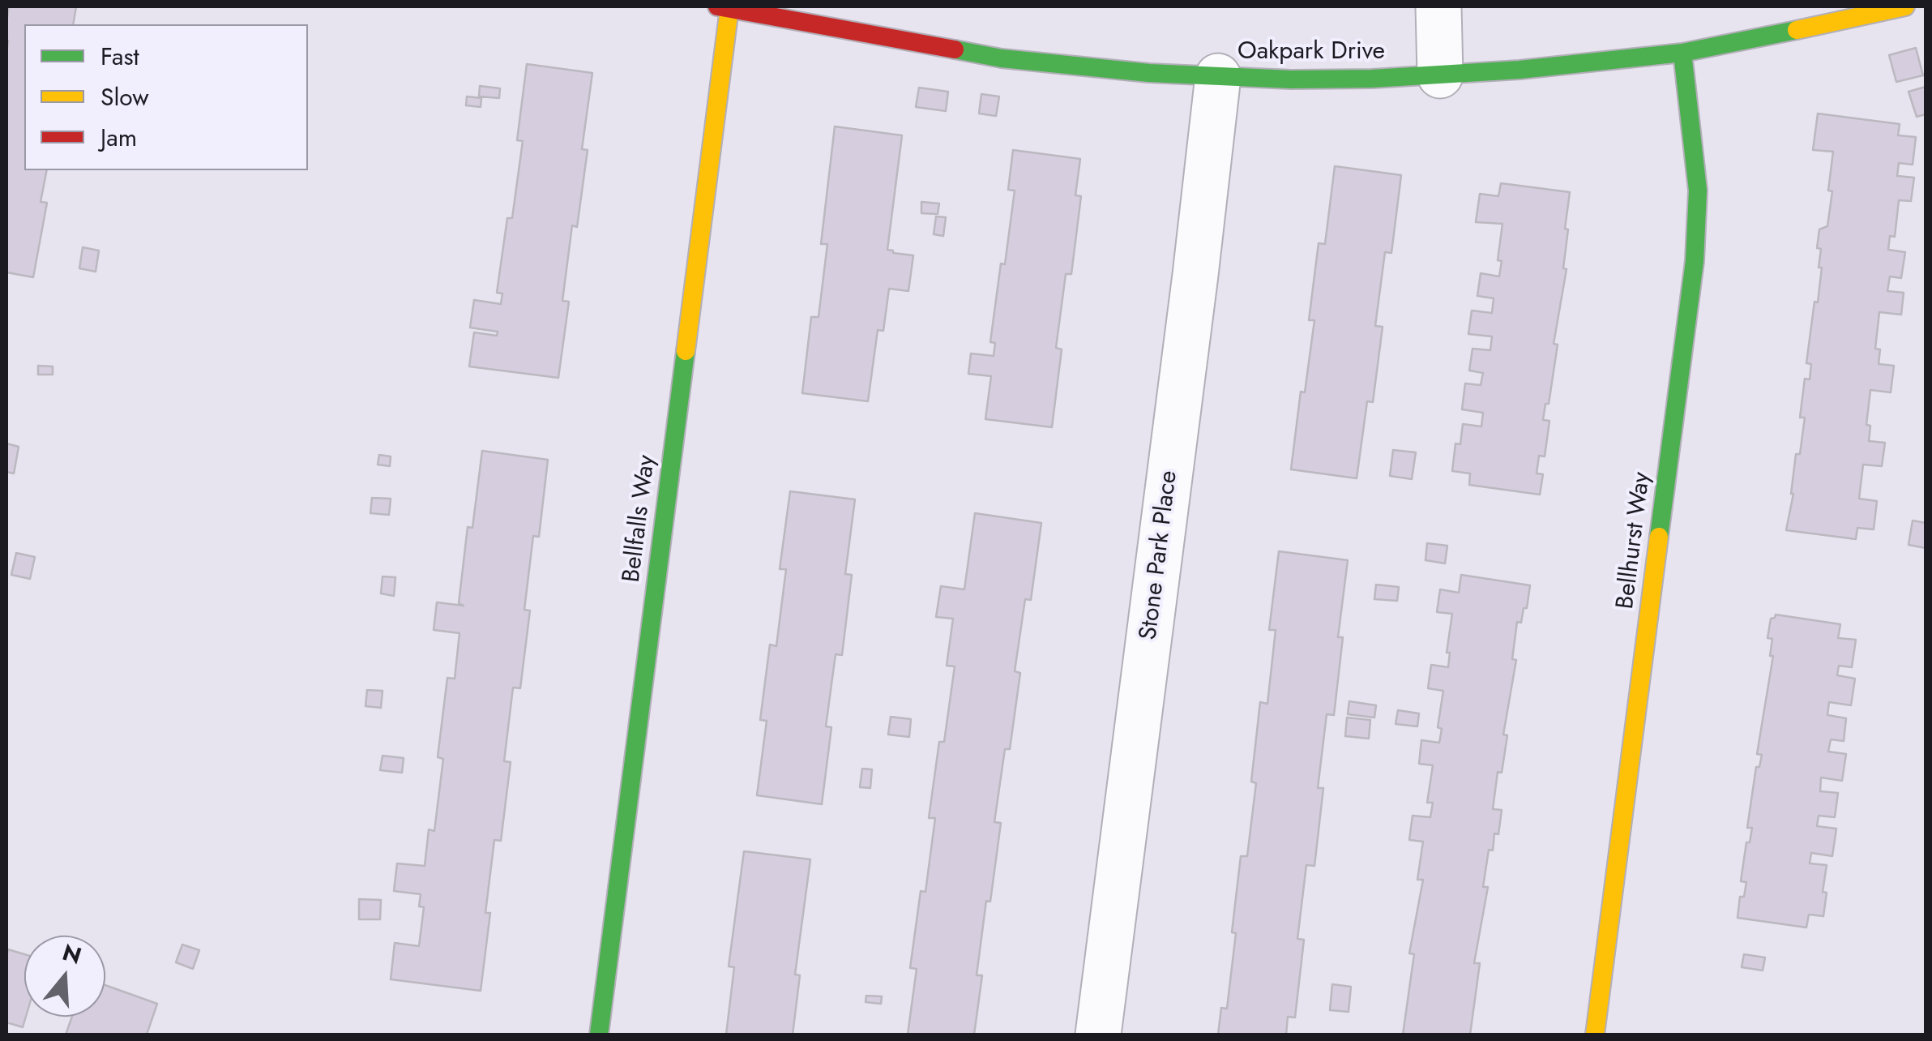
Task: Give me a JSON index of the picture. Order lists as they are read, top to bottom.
{
  "streets": {
    "street": [
      "Oakpark Drive",
      "Bellfalls Way",
      "Bellhurst Way",
      "Stone Park Place"
    ]
  },
  "crossings": [
    ["Oakpark Drive", "Bellfalls Way"],
    ["Oakpark Drive", "Bellhurst Way"],
    ["Oakpark Drive", "Stone Park Place"]
  ],
  "legend": ["Fast", "Slow", "Jam"],
  "north": "top"
}
